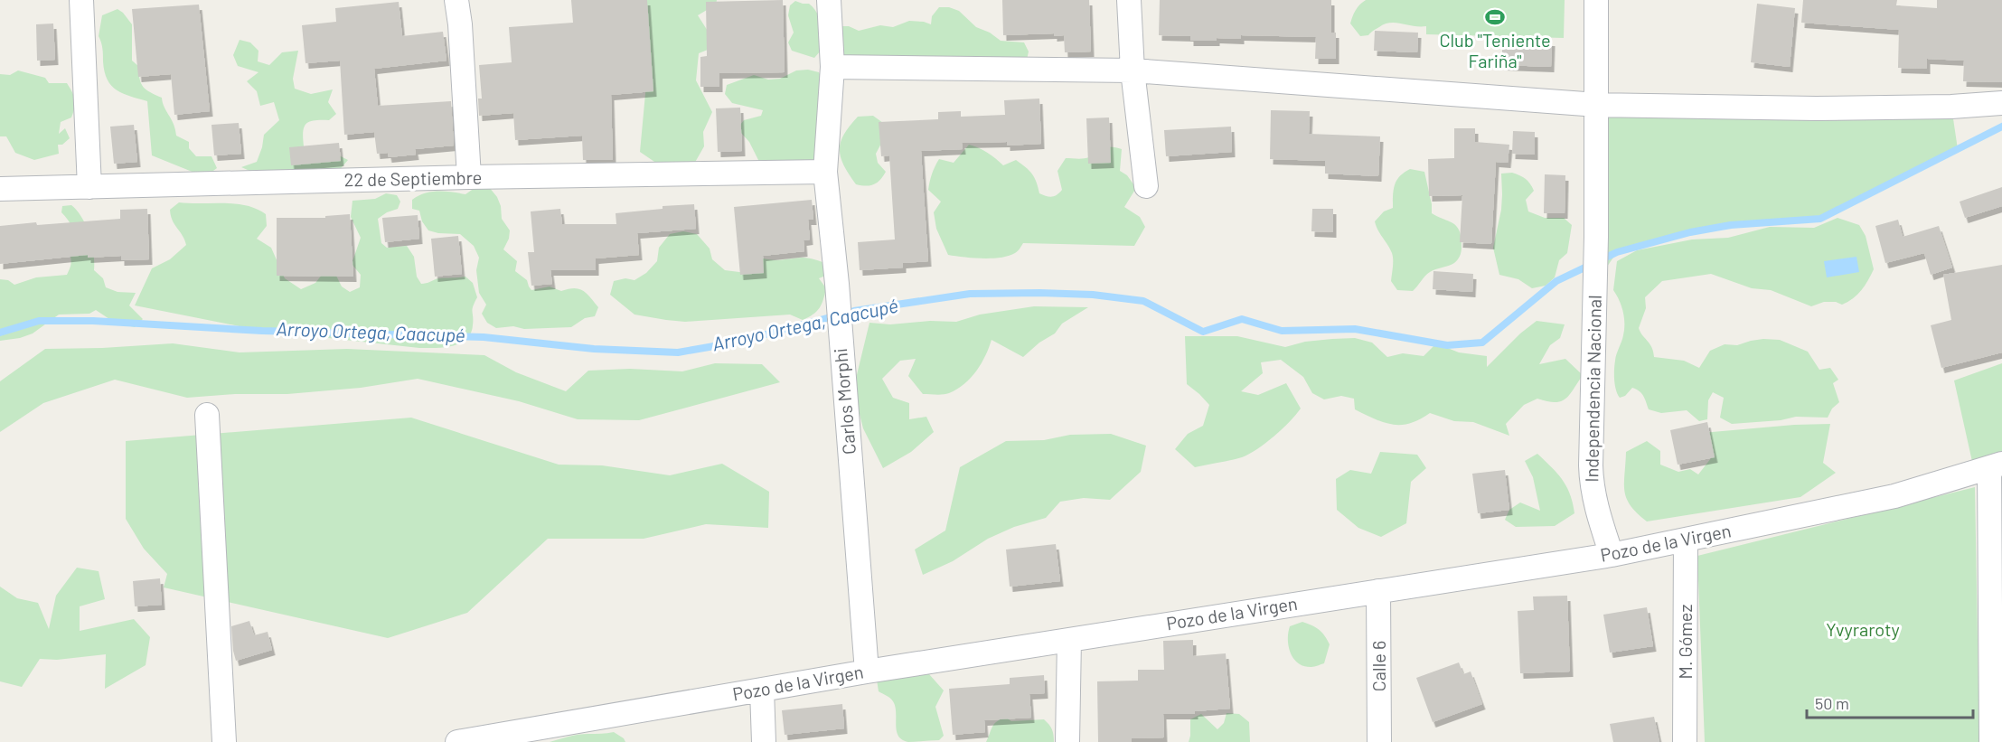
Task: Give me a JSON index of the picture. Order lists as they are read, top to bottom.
{
  "streets": {
    "street": [
      "22 de Septiembre",
      "Independencia Nacional",
      "Carlos Morphi",
      "Pozo de la Virgen",
      "M. Gómez",
      "Calle 6"
    ]
  },
  "crossings": [
    ["22 de Septiembre", "Carlos Morphi"],
    ["Independencia Nacional", "Pozo de la Virgen"],
    ["Carlos Morphi", "Pozo de la Virgen"],
    ["Pozo de la Virgen", "M. Gómez"],
    ["Pozo de la Virgen", "Calle 6"]
  ],
  "water": ["Arroyo Ortega, Caacupé"],
  "parks": ["Yvyraroty"],
  "places": {
    "sports": ["Club \"Teniente Fariña\""]
  },
  "scale_bar": "50 m"
}
